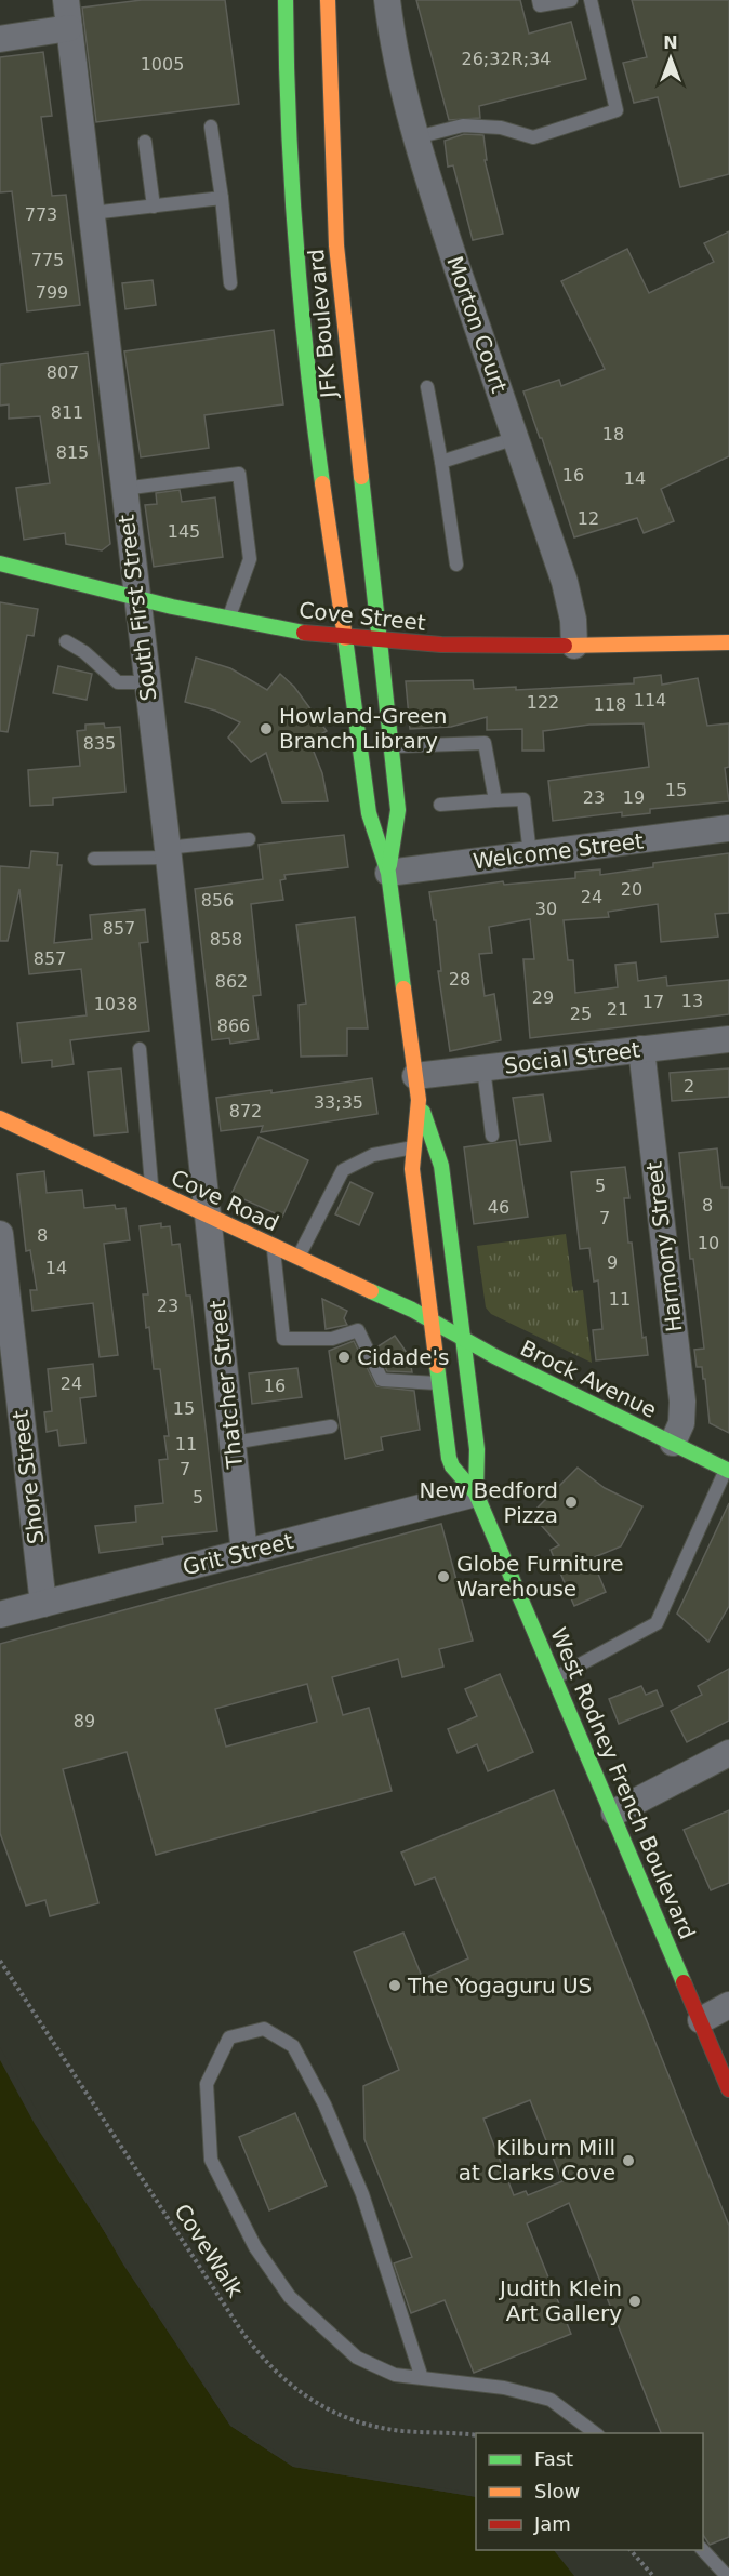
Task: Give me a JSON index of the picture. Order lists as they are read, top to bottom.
{
  "streets": {
    "main road": [
      "JFK Boulevard",
      "Cove Street",
      "Cove Road",
      "Brock Avenue",
      "West Rodney French Boulevard"
    ],
    "street": [
      "Morton Court",
      "South First Street",
      "Welcome Street",
      "Social Street",
      "Harmony Street",
      "Thatcher Street",
      "Shore Street",
      "Grit Street"
    ],
    "path": ["CoveWalk"]
  },
  "crossings": [
    ["JFK Boulevard", "Cove Street"],
    ["JFK Boulevard", "West Rodney French Boulevard"],
    ["Morton Court", "Cove Street"],
    ["South First Street", "Cove Street"],
    ["South First Street", "Cove Road"],
    ["South First Street", "Thatcher Street"],
    ["Cove Street", "West Rodney French Boulevard"],
    ["Welcome Street", "West Rodney French Boulevard"],
    ["Social Street", "Harmony Street"],
    ["Social Street", "West Rodney French Boulevard"],
    ["Cove Road", "Brock Avenue"],
    ["Cove Road", "Thatcher Street"],
    ["Cove Road", "West Rodney French Boulevard"],
    ["Harmony Street", "Brock Avenue"],
    ["Brock Avenue", "West Rodney French Boulevard"],
    ["Thatcher Street", "Grit Street"],
    ["Shore Street", "Grit Street"],
    ["Grit Street", "West Rodney French Boulevard"]
  ],
  "places": [
    "Howland-Green Branch Library",
    "Cidade's",
    "New Bedford Pizza",
    "Globe Furniture Warehouse",
    "The Yogaguru US",
    "Kilburn Mill at Clarks Cove",
    "Judith Klein Art Gallery"
  ],
  "house_numbers": [
    "26;32R;34",
    "1005",
    "773",
    "775",
    "799",
    "807",
    "811",
    "18",
    "815",
    "16",
    "14",
    "12",
    "145",
    "114",
    "122",
    "118",
    "835",
    "15",
    "23",
    "19",
    "20",
    "24",
    "856",
    "30",
    "857",
    "858",
    "857",
    "28",
    "862",
    "29",
    "13",
    "17",
    "1038",
    "21",
    "25",
    "866",
    "2",
    "33;35",
    "872",
    "5",
    "8",
    "46",
    "7",
    "8",
    "10",
    "9",
    "14",
    "11",
    "23",
    "24",
    "16",
    "15",
    "11",
    "7",
    "5",
    "89"
  ],
  "legend": ["Fast", "Slow", "Jam"],
  "north": "top"
}
